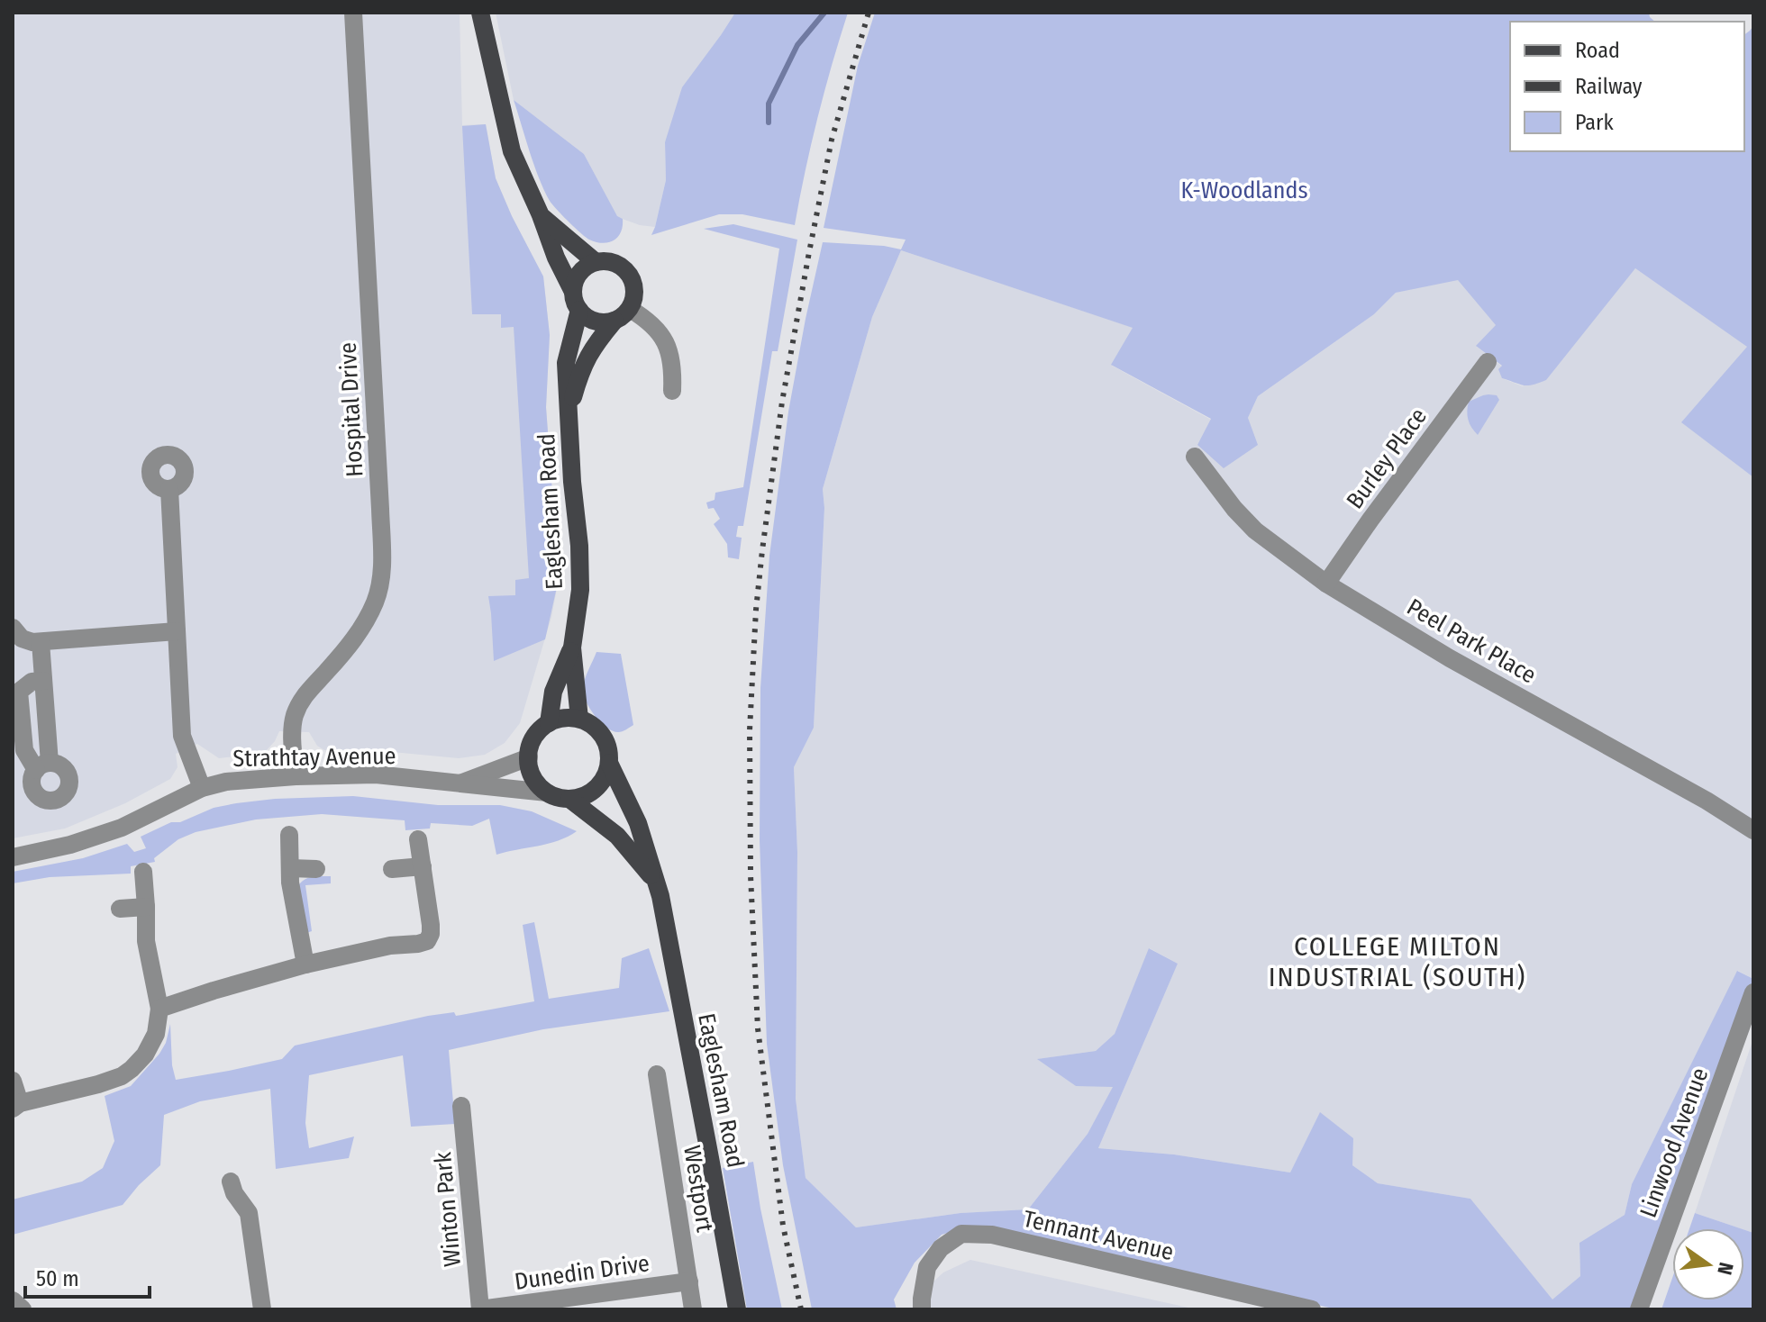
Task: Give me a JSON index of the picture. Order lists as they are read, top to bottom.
{
  "streets": {
    "main road": ["Eaglesham Road"],
    "street": [
      "Hospital Drive",
      "Burley Place",
      "Peel Park Place",
      "Strathtay Avenue",
      "Linwood Avenue",
      "Westport",
      "Winton Park",
      "Tennant Avenue",
      "Dunedin Drive"
    ]
  },
  "crossings": [
    ["Hospital Drive", "Strathtay Avenue"],
    ["Burley Place", "Peel Park Place"],
    ["Eaglesham Road", "Strathtay Avenue"],
    ["Westport", "Dunedin Drive"],
    ["Winton Park", "Dunedin Drive"]
  ],
  "districts": ["COLLEGE MILTON INDUSTRIAL (SOUTH)"],
  "parks": ["K-Woodlands"],
  "legend": ["Road", "Railway", "Park"],
  "scale_bar": "50 m",
  "north": "right"
}
